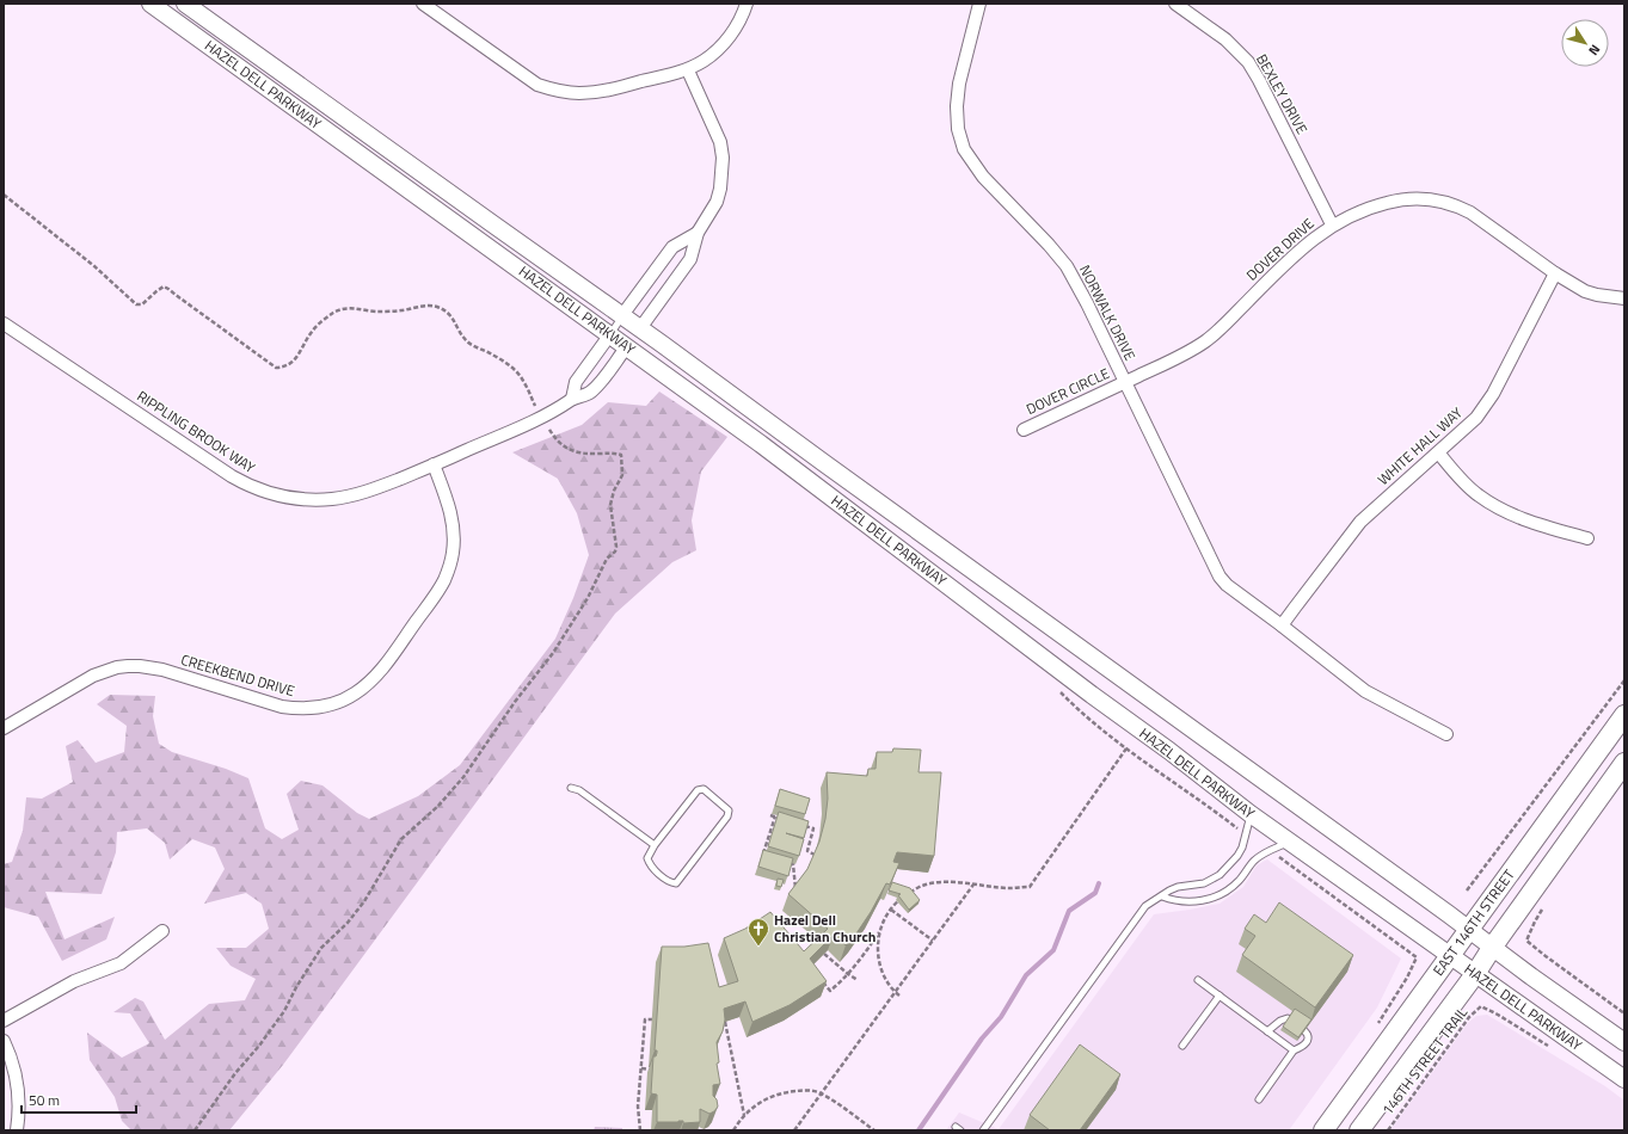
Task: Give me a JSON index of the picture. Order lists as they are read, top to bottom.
{
  "streets": {
    "main road": ["HAZEL DELL PARKWAY", "EAST 146TH STREET"],
    "street": [
      "BEXLEY DRIVE",
      "DOVER DRIVE",
      "NORWALK DRIVE",
      "DOVER CIRCLE",
      "RIPPLING BROOK WAY",
      "WHITE HALL WAY",
      "CREEKBEND DRIVE"
    ],
    "path": ["146TH STREET TRAIL"]
  },
  "crossings": [
    ["HAZEL DELL PARKWAY", "RIPPLING BROOK WAY"],
    ["HAZEL DELL PARKWAY", "EAST 146TH STREET"],
    ["BEXLEY DRIVE", "DOVER DRIVE"],
    ["DOVER DRIVE", "NORWALK DRIVE"],
    ["DOVER DRIVE", "DOVER CIRCLE"],
    ["DOVER DRIVE", "WHITE HALL WAY"],
    ["NORWALK DRIVE", "DOVER CIRCLE"],
    ["NORWALK DRIVE", "WHITE HALL WAY"],
    ["RIPPLING BROOK WAY", "CREEKBEND DRIVE"]
  ],
  "places": {
    "church": ["Hazel Dell Christian Church"]
  },
  "scale_bar": "50 m",
  "north": "bottom right"
}
